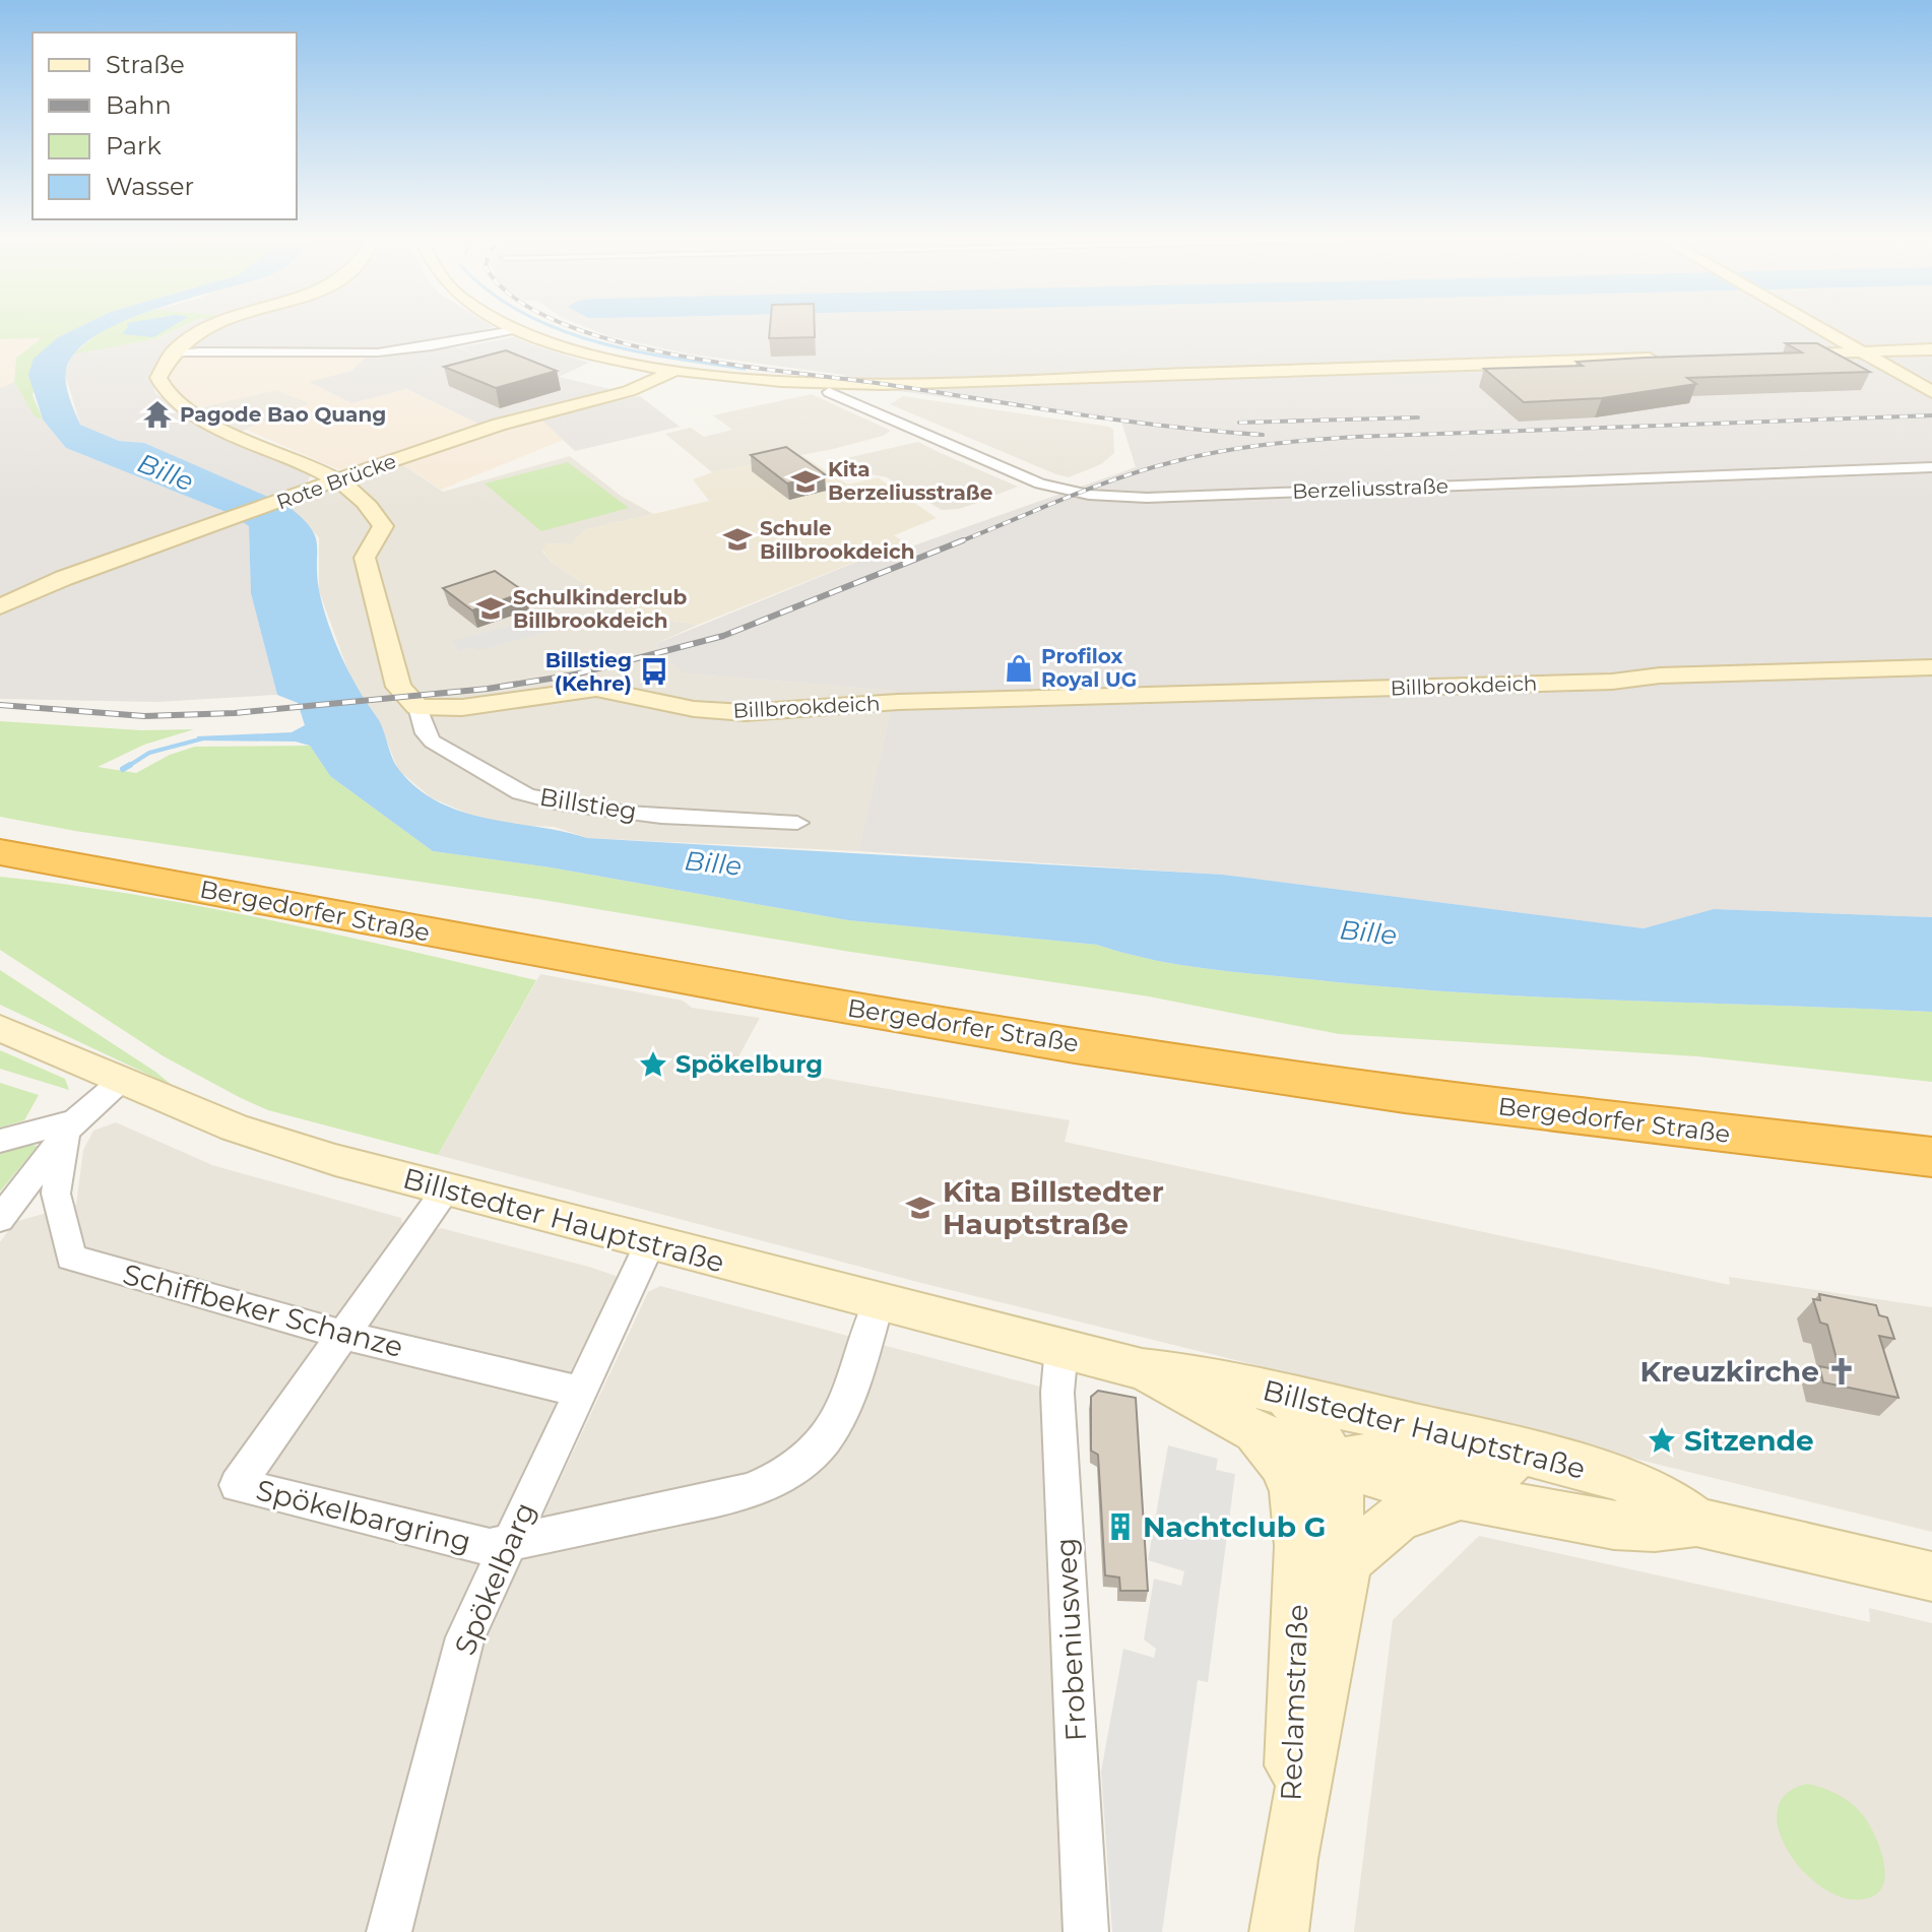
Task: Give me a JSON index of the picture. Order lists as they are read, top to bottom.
{
  "streets": {
    "highway": ["Bergedorfer Straße"],
    "street": [
      "Rote Brücke",
      "Berzeliusstraße",
      "Billbrookdeich",
      "Billstieg",
      "Billstedter Hauptstraße",
      "Schiffbeker Schanze",
      "Spökelbargring",
      "Spökelbarg",
      "Frobeniusweg",
      "Reclamstraße"
    ]
  },
  "crossings": [
    ["Billbrookdeich", "Billstieg"],
    ["Billstedter Hauptstraße", "Spökelbargring"],
    ["Billstedter Hauptstraße", "Spökelbarg"],
    ["Billstedter Hauptstraße", "Frobeniusweg"],
    ["Billstedter Hauptstraße", "Reclamstraße"],
    ["Schiffbeker Schanze", "Spökelbargring"],
    ["Schiffbeker Schanze", "Spökelbarg"],
    ["Spökelbargring", "Spökelbarg"]
  ],
  "water": ["Bille"],
  "places": {
    "temple": ["Pagode Bao Quang"],
    "school or university": [
      "Kita Berzeliusstraße",
      "Schule Billbrookdeich",
      "Schulkinderclub Billbrookdeich",
      "Kita Billstedter Hauptstraße"
    ],
    "shop": ["Profilox Royal UG"],
    "bus stop": ["Billstieg (Kehre)"],
    "place": ["Spökelburg", "Sitzende"],
    "church": ["Kreuzkirche"],
    "building": ["Nachtclub G"]
  },
  "legend": [
    "Straße",
    "Bahn",
    "Park",
    "Wasser"
  ]
}
